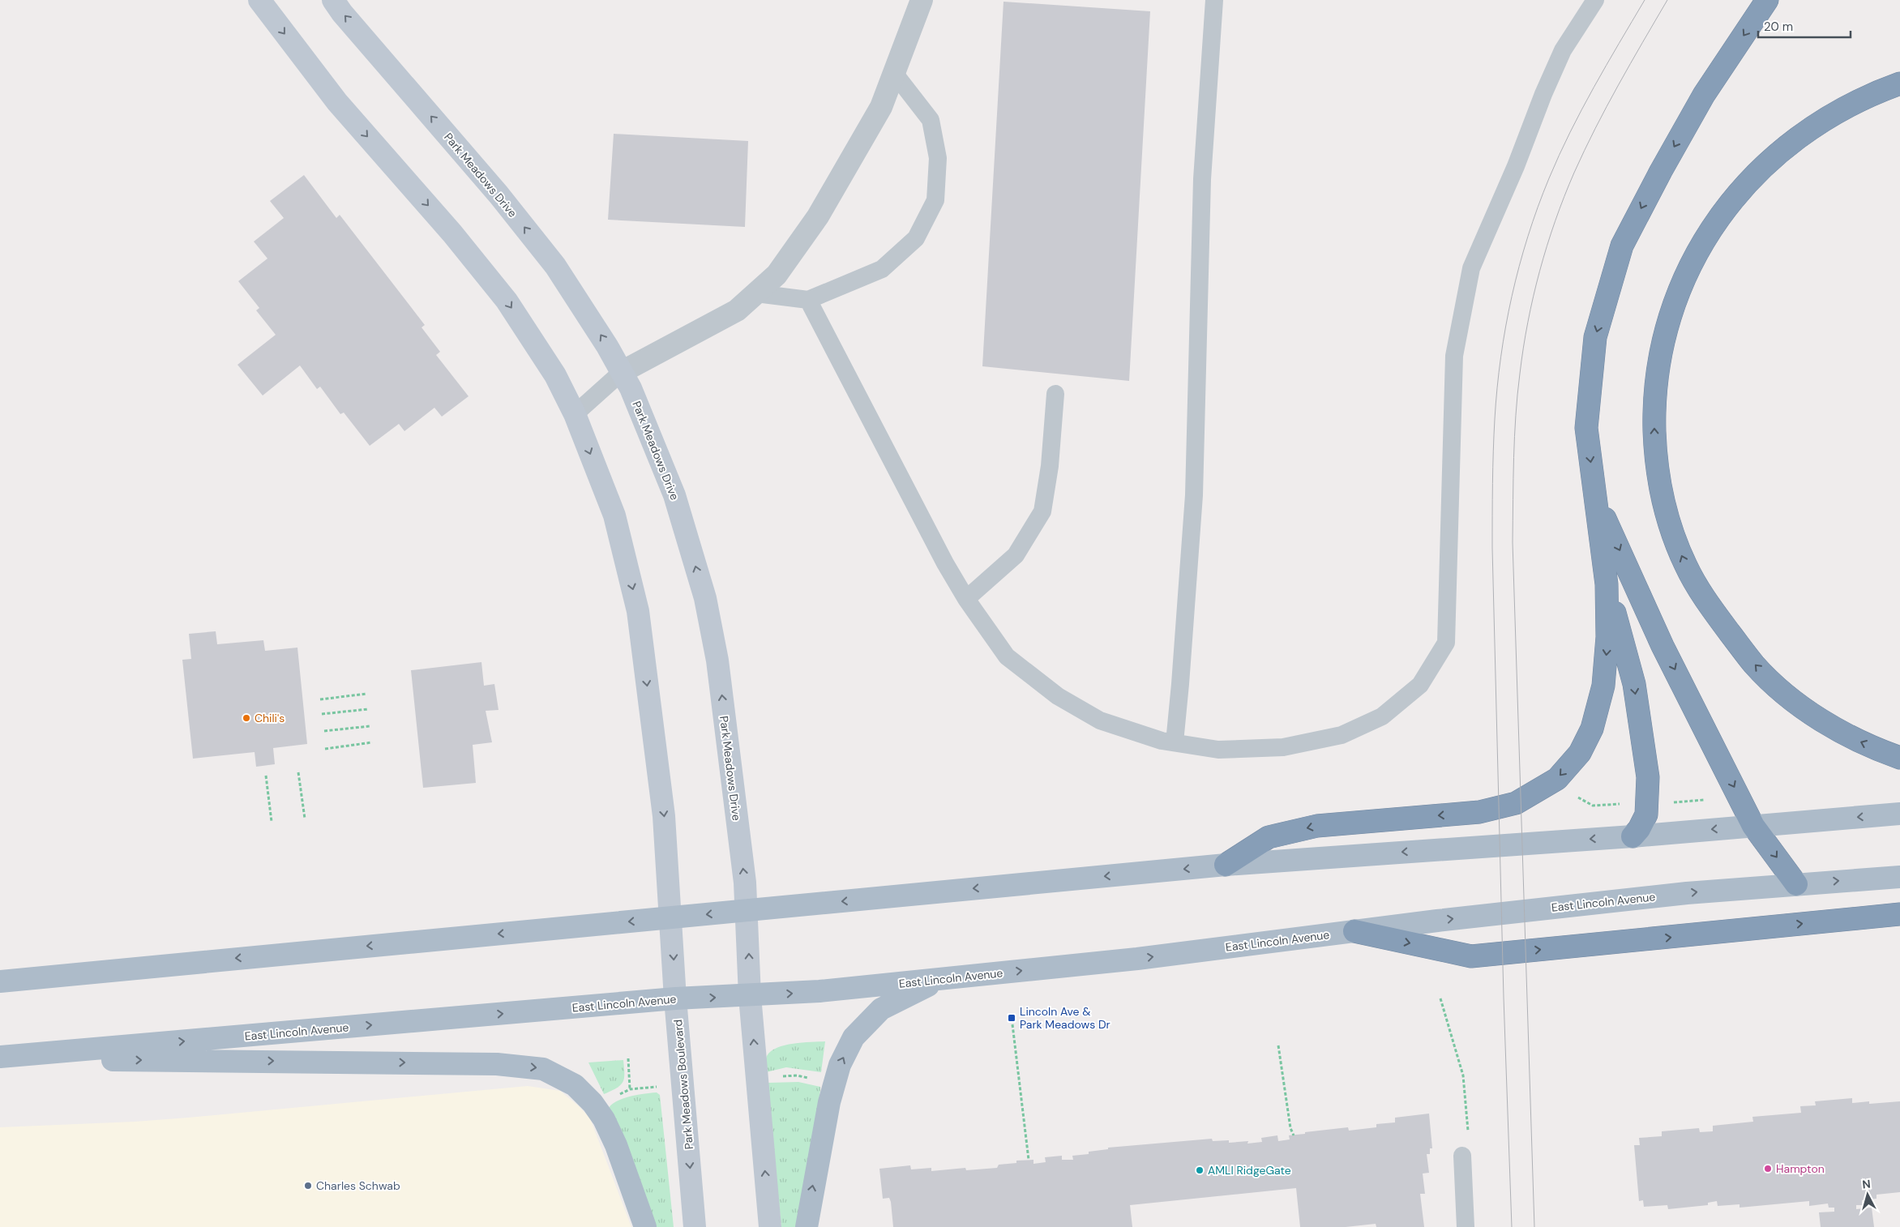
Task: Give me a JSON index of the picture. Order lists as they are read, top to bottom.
{
  "streets": {
    "main road": ["Park Meadows Drive", "East Lincoln Avenue", "Park Meadows Boulevard"]
  },
  "crossings": [
    ["Park Meadows Drive", "East Lincoln Avenue"],
    ["East Lincoln Avenue", "Park Meadows Boulevard"]
  ],
  "places": {
    "other": [
      "Chili's",
      "Hampton",
      "AMLI RidgeGate",
      "Charles Schwab"
    ],
    "transit": ["Lincoln Ave & Park Meadows Dr"]
  },
  "scale_bar": "20 m",
  "north": "top"
}
